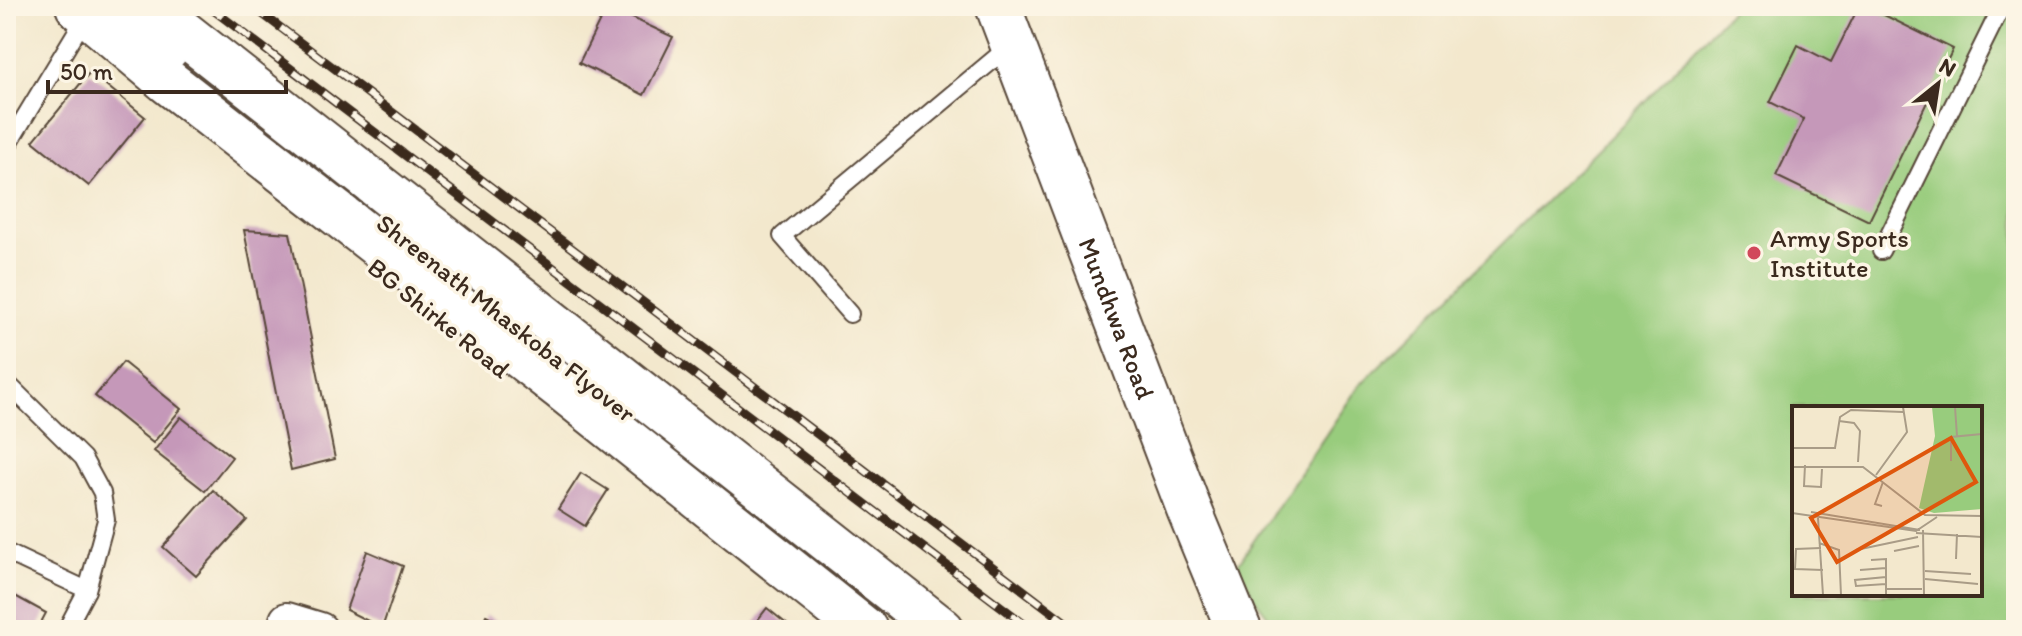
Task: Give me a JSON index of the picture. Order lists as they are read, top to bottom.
{
  "streets": {
    "main road": ["BG Shirke Road", "Shreenath Mhaskoba Flyover", "Mundhwa Road"]
  },
  "crossings": [
    ["BG Shirke Road", "Shreenath Mhaskoba Flyover"]
  ],
  "places": ["Army Sports Institute"],
  "scale_bar": "50 m",
  "north": "top right"
}
